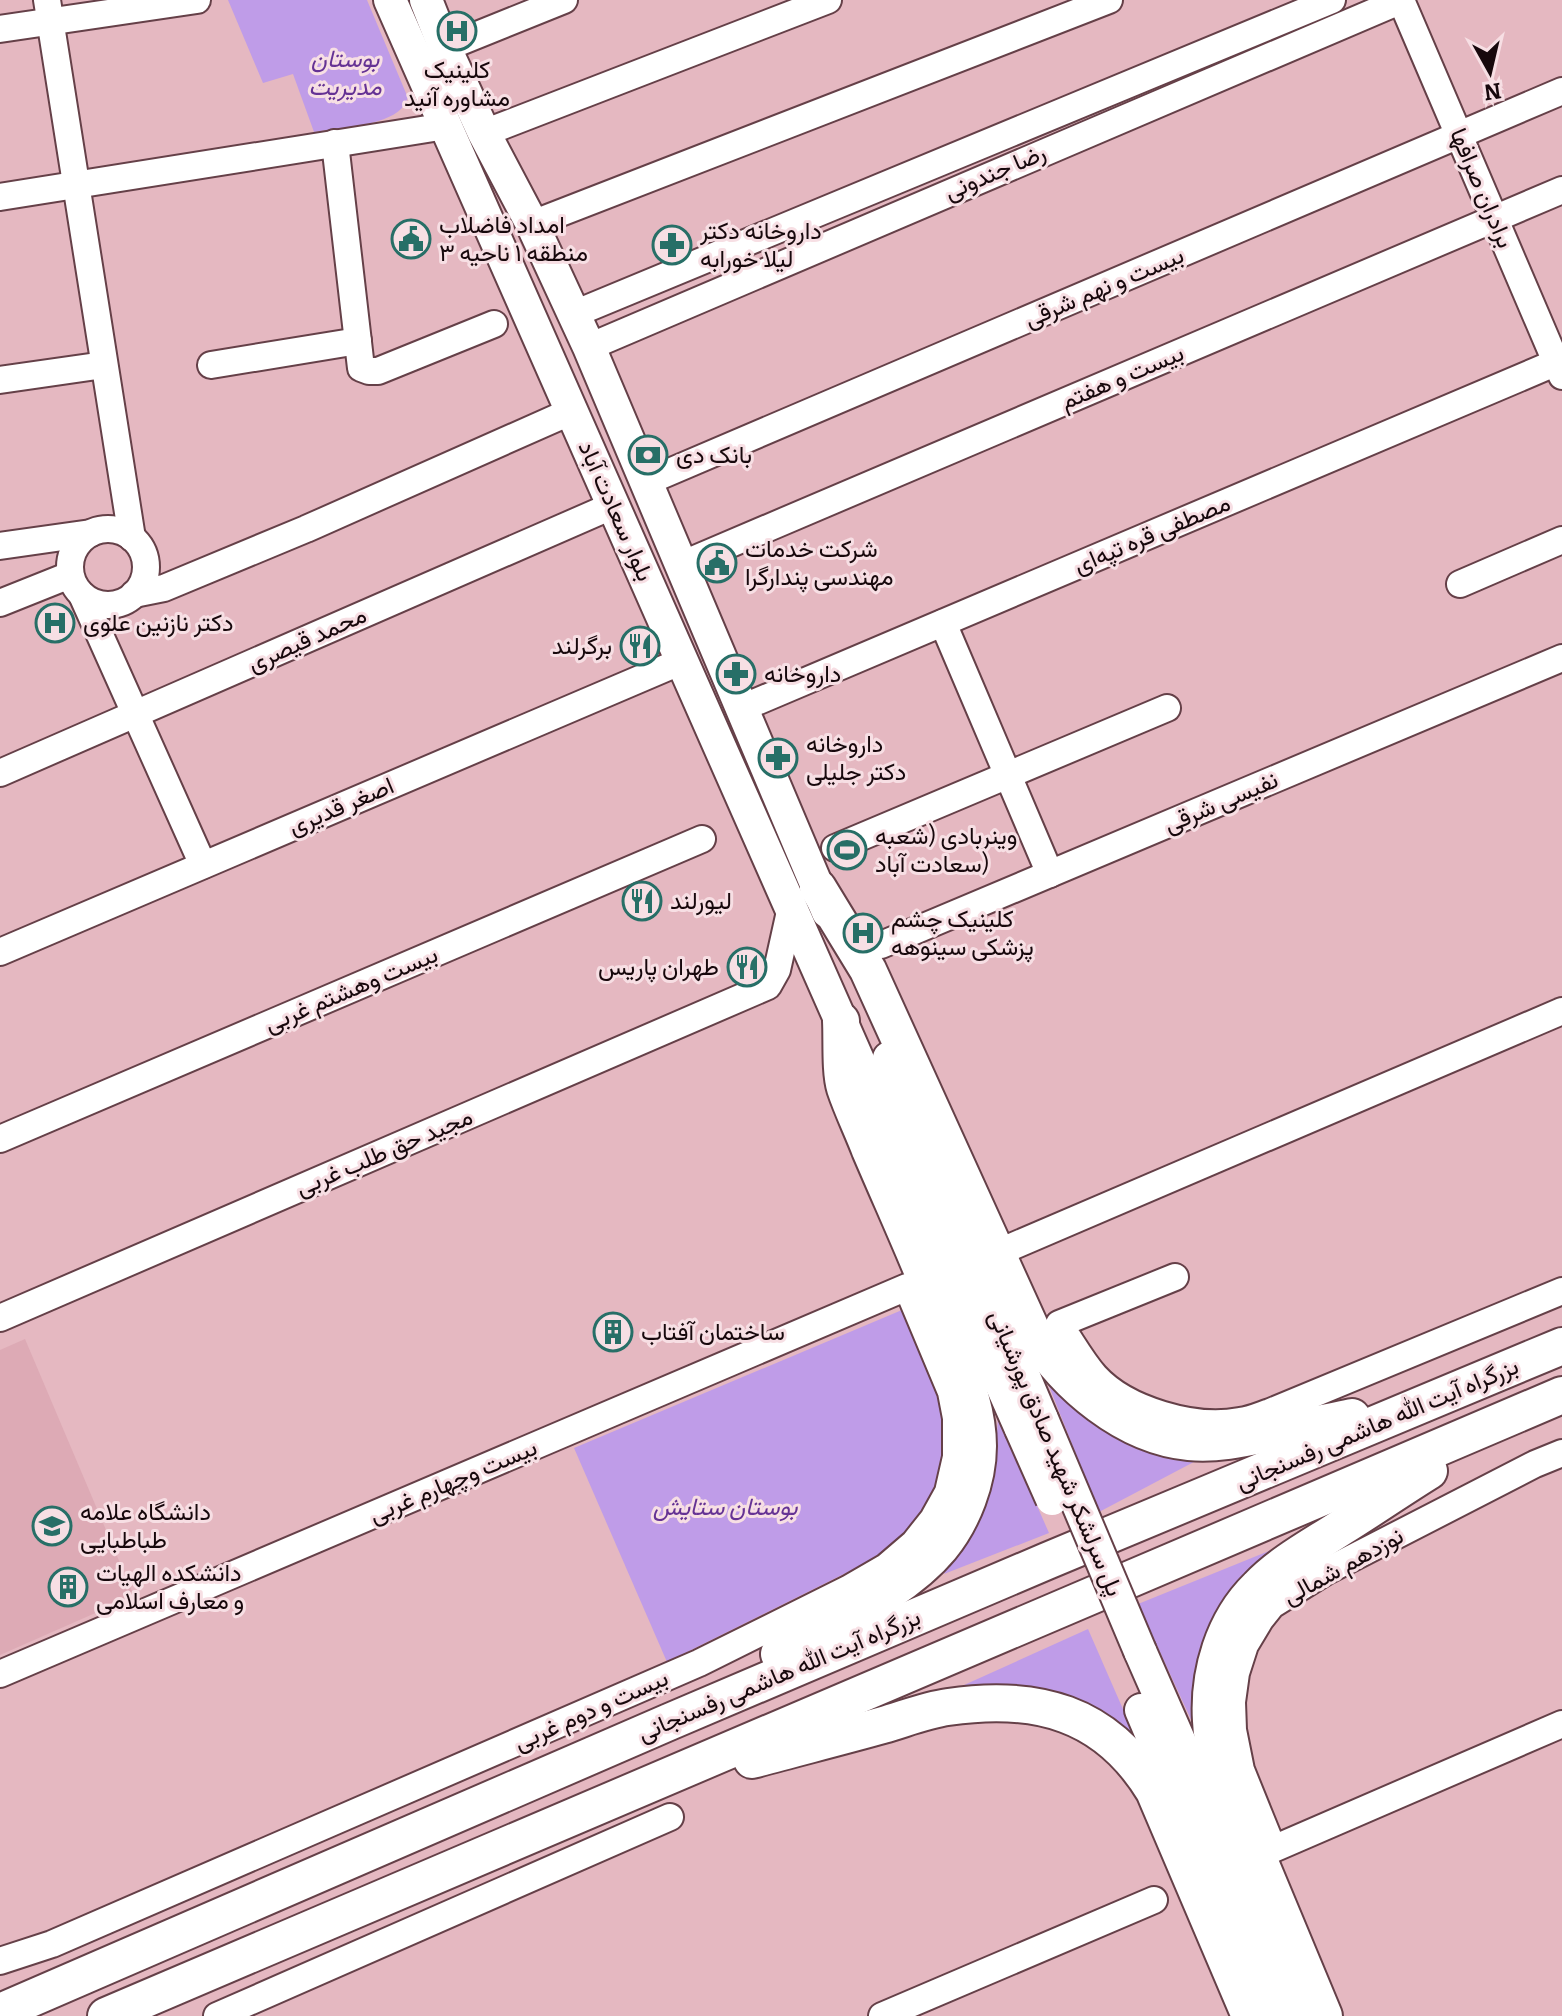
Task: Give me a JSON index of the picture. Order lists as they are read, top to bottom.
{
  "streets": {
    "highway": ["بزرگراه آیت الله هاشمی رفسنجانی"],
    "main road": ["بلوار سعادت آباد", "پل سرلشکر شهید صادق پورشیانی"],
    "street": [
      "رضا جندونی",
      "برادران صرافها",
      "بیست و نهم شرقی",
      "بیست و هفتم",
      "مصطفی قره تپه‌ای",
      "محمد قیصری",
      "نفیسی شرقی",
      "اصغر قدیری",
      "بیست وهشتم غربی",
      "مجید حق طلب غربی",
      "بیست وچهارم غربی",
      "نوزدهم شمالی",
      "بیست و دوم غربی"
    ]
  },
  "crossings": [
    ["رضا جندونی", "برادران صرافها"],
    ["رضا جندونی", "بلوار سعادت آباد"],
    ["برادران صرافها", "بیست و نهم شرقی"],
    ["برادران صرافها", "بیست و هفتم"],
    ["برادران صرافها", "مصطفی قره تپه‌ای"],
    ["بیست و نهم شرقی", "بلوار سعادت آباد"],
    ["بیست و هفتم", "بلوار سعادت آباد"],
    ["بلوار سعادت آباد", "مصطفی قره تپه‌ای"],
    ["بلوار سعادت آباد", "محمد قیصری"],
    ["بلوار سعادت آباد", "اصغر قدیری"],
    ["بلوار سعادت آباد", "مجید حق طلب غربی"],
    ["بلوار سعادت آباد", "پل سرلشکر شهید صادق پورشیانی"],
    ["مجید حق طلب غربی", "پل سرلشکر شهید صادق پورشیانی"],
    ["بیست وچهارم غربی", "بیست و دوم غربی"]
  ],
  "parks": ["بوستان مدیریت", "بوستان ستایش"],
  "places": {
    "hospital": ["کلینیک مشاوره آنید", "دکتر نازنین علوی", "کلینیک چشم پزشکی سینوهه"],
    "public building": ["امداد فاضلاب منطقه ۱ ناحیه ۳", "شرکت خدمات مهندسى پندارگرا"],
    "pharmacy": ["داروخانه دکتر لیلا خورابه", "داروخانه", "داروخانه دکتر جلیلی"],
    "bank": ["بانک دی"],
    "restaurant": ["برگرلند", "لیورلند", "طهران پاریس"],
    "sports": ["وینربادی (شعبه سعادت آباد)"],
    "building": ["ساختمان آفتاب", "دانشکده الهیات و معارف اسلامی"],
    "school or university": ["دانشگاه علامه طباطبایی"]
  },
  "north": "bottom"
}
